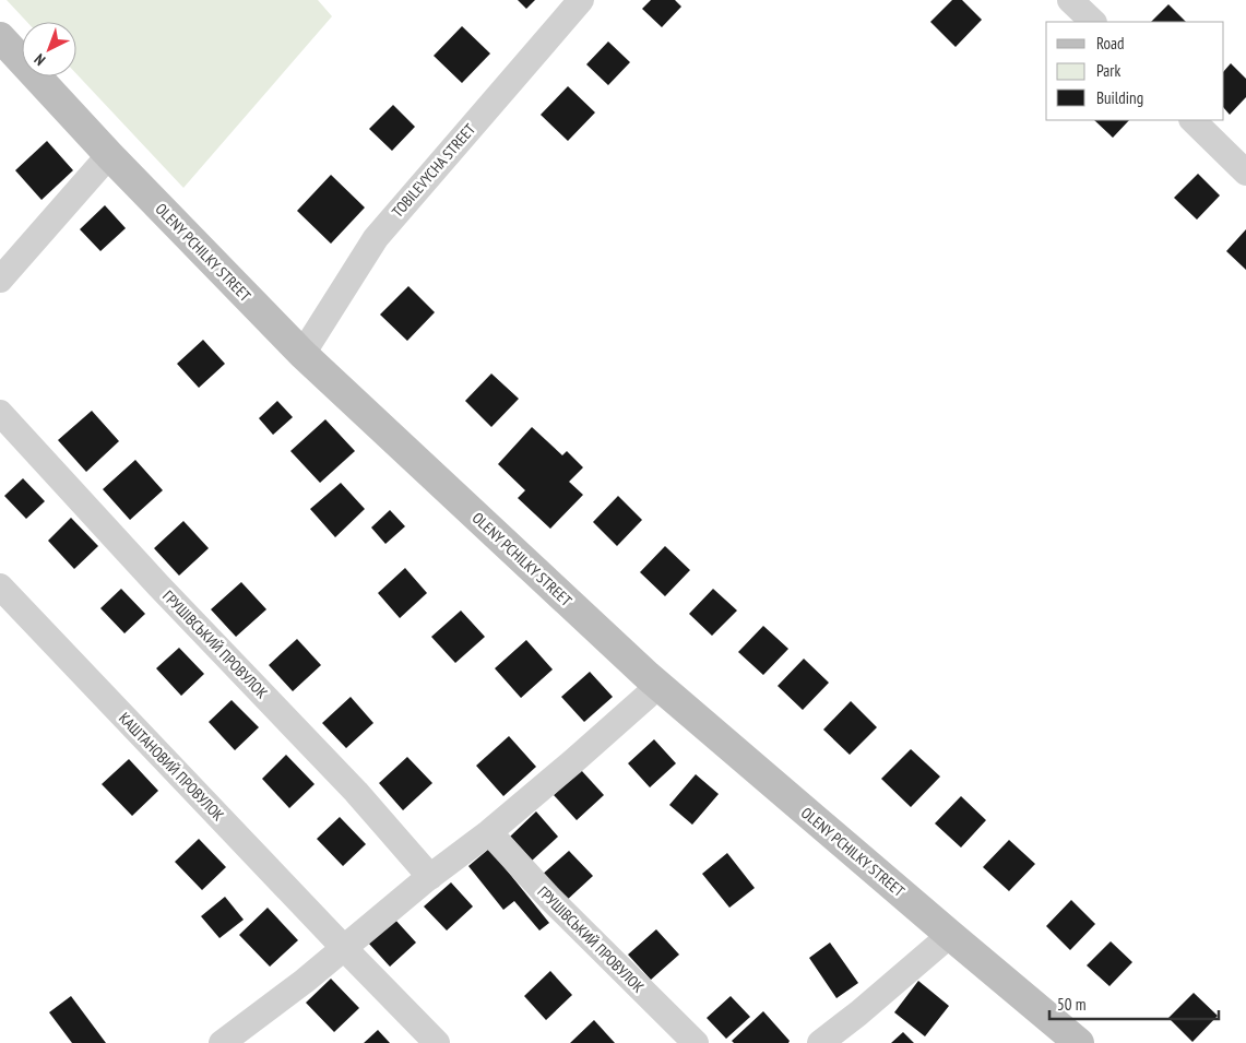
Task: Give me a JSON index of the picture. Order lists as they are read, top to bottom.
{
  "streets": {
    "street": [
      "TOBILEVYCHA STREET",
      "OLENY PCHILKY STREET",
      "ГРУШІВСЬКИЙ ПРОВУЛОК",
      "КАШТАНОВИЙ ПРОВУЛОК"
    ]
  },
  "crossings": [
    ["TOBILEVYCHA STREET", "OLENY PCHILKY STREET"]
  ],
  "legend": ["Road", "Park", "Building"],
  "scale_bar": "50 m",
  "north": "bottom left"
}
